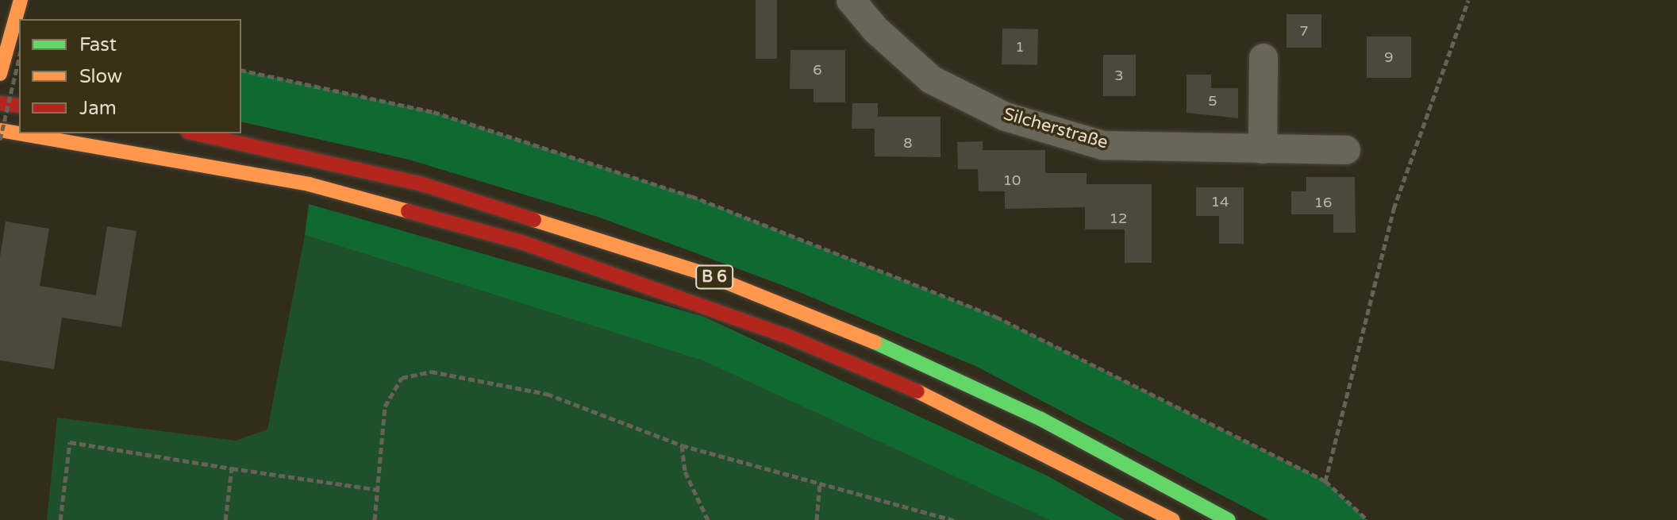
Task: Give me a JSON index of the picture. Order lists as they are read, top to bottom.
{
  "streets": {
    "main road": ["B 6"],
    "street": ["Silcherstraße"]
  },
  "house_numbers": [
    "7",
    "1",
    "9",
    "6",
    "3",
    "5",
    "8",
    "10",
    "14",
    "16",
    "12"
  ],
  "legend": ["Fast", "Slow", "Jam"]
}
